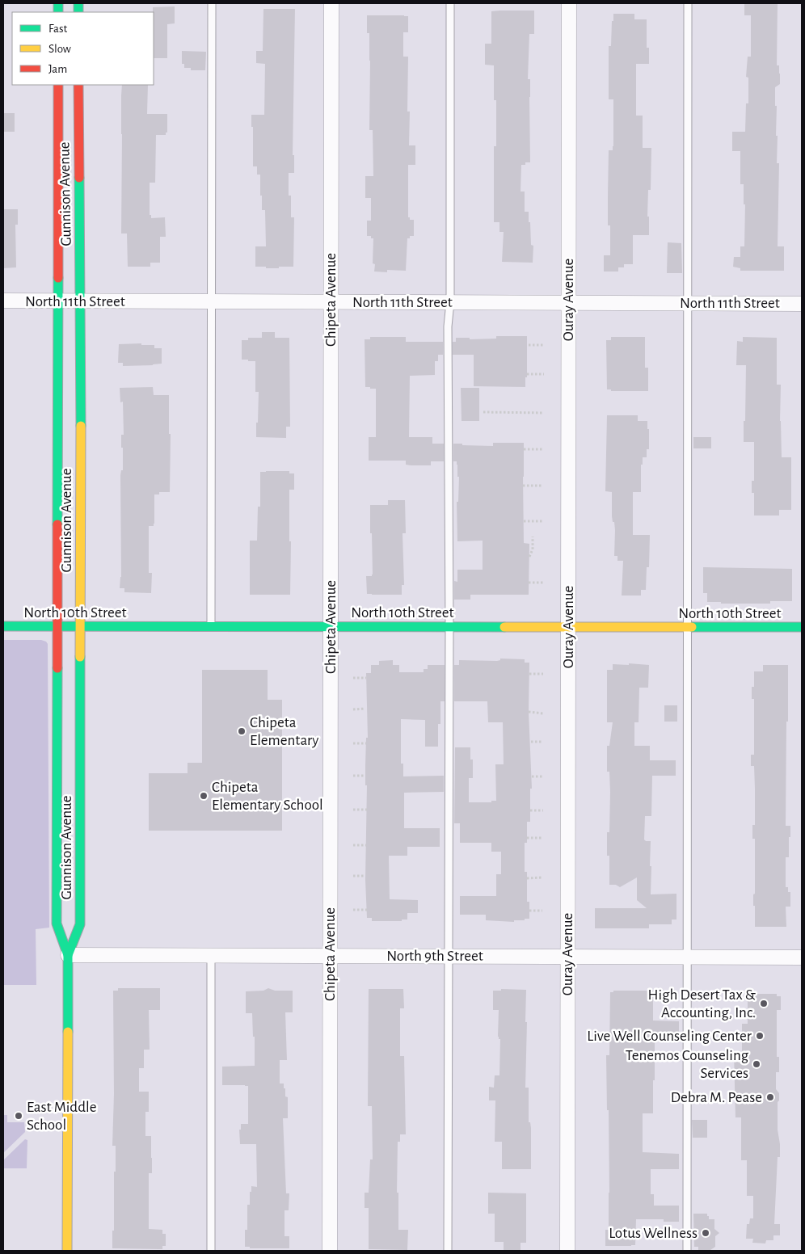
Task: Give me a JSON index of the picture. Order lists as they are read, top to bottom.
{
  "streets": {
    "street": [
      "Gunnison Avenue",
      "Chipeta Avenue",
      "Ouray Avenue",
      "North 11th Street",
      "North 10th Street",
      "North 9th Street"
    ]
  },
  "crossings": [
    ["Gunnison Avenue", "North 11th Street"],
    ["Gunnison Avenue", "North 10th Street"],
    ["Gunnison Avenue", "North 9th Street"],
    ["Chipeta Avenue", "North 11th Street"],
    ["Chipeta Avenue", "North 10th Street"],
    ["Chipeta Avenue", "North 9th Street"],
    ["Ouray Avenue", "North 11th Street"],
    ["Ouray Avenue", "North 10th Street"],
    ["Ouray Avenue", "North 9th Street"]
  ],
  "places": [
    "Chipeta Elementary",
    "Chipeta Elementary School",
    "High Desert Tax & Accounting, Inc.",
    "Live Well Counseling Center",
    "Tenemos Counseling Services",
    "Debra M. Pease",
    "East Middle School",
    "Lotus Wellness"
  ],
  "legend": ["Fast", "Slow", "Jam"]
}
